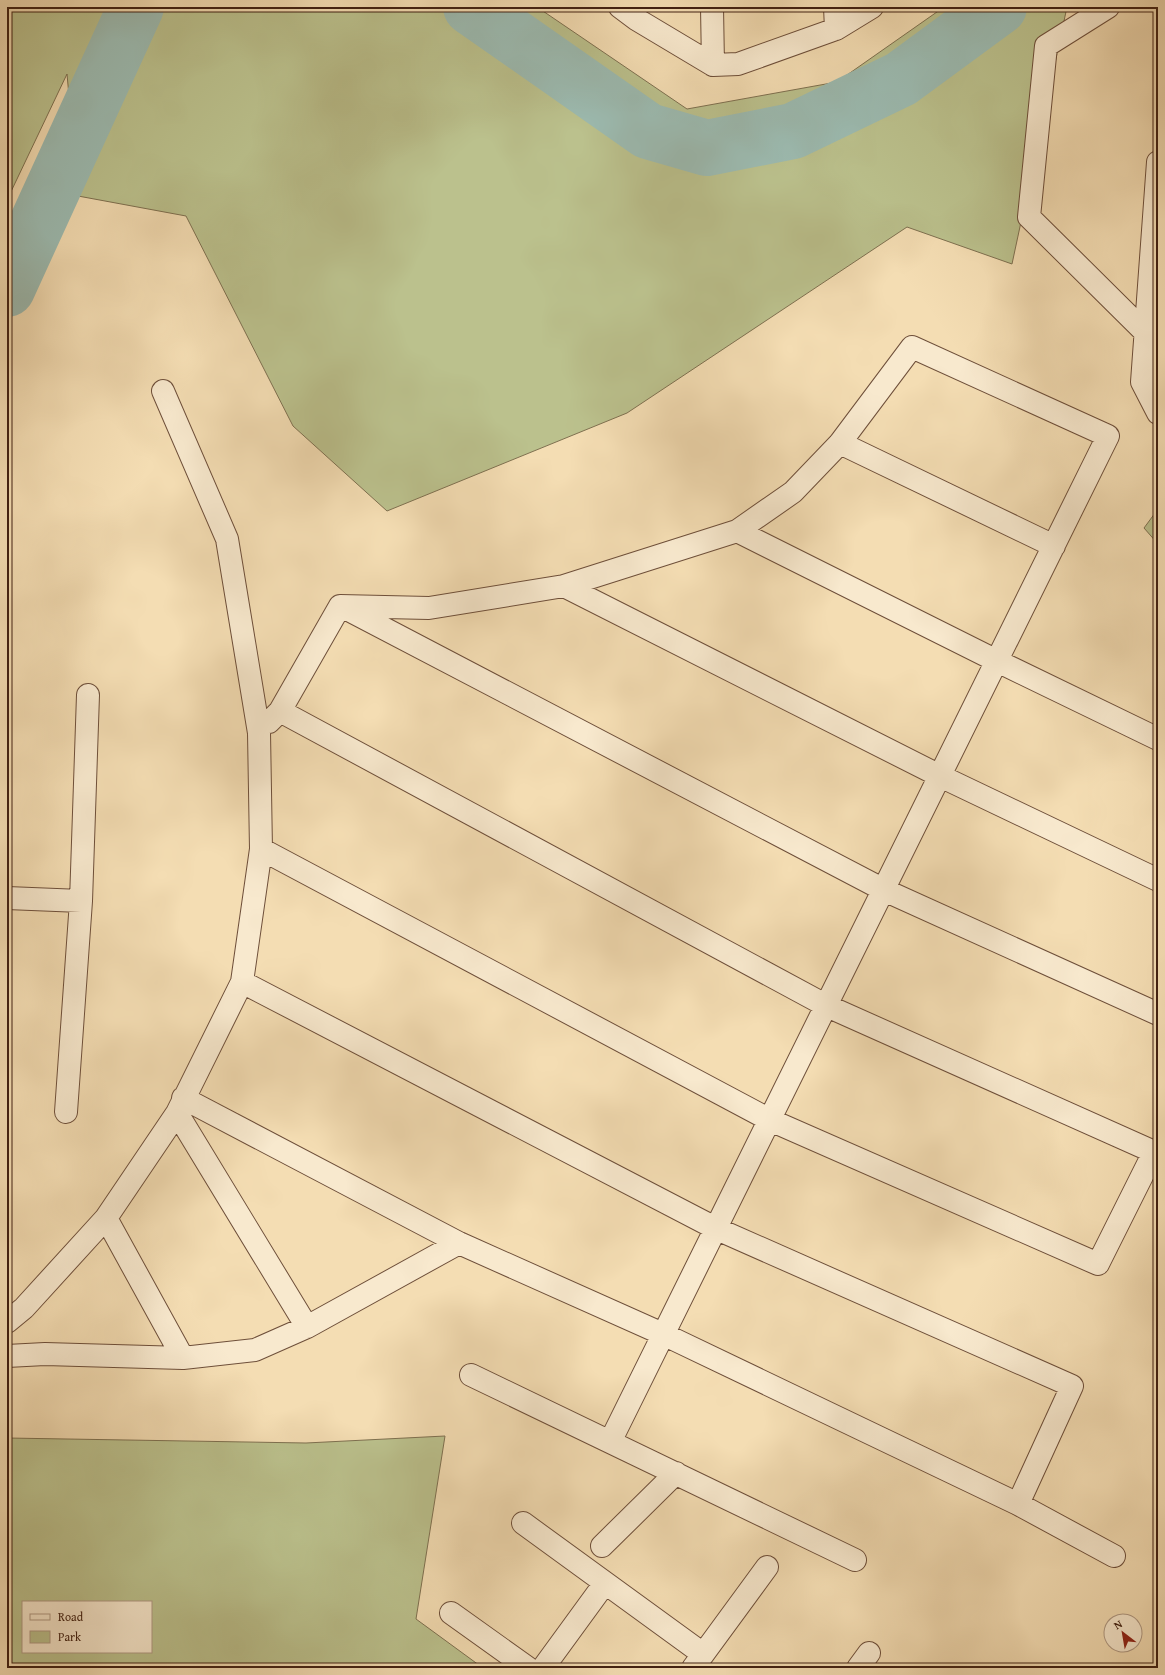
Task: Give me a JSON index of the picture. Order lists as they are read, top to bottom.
{
  "legend": ["Road", "Park"],
  "north": "top left"
}
